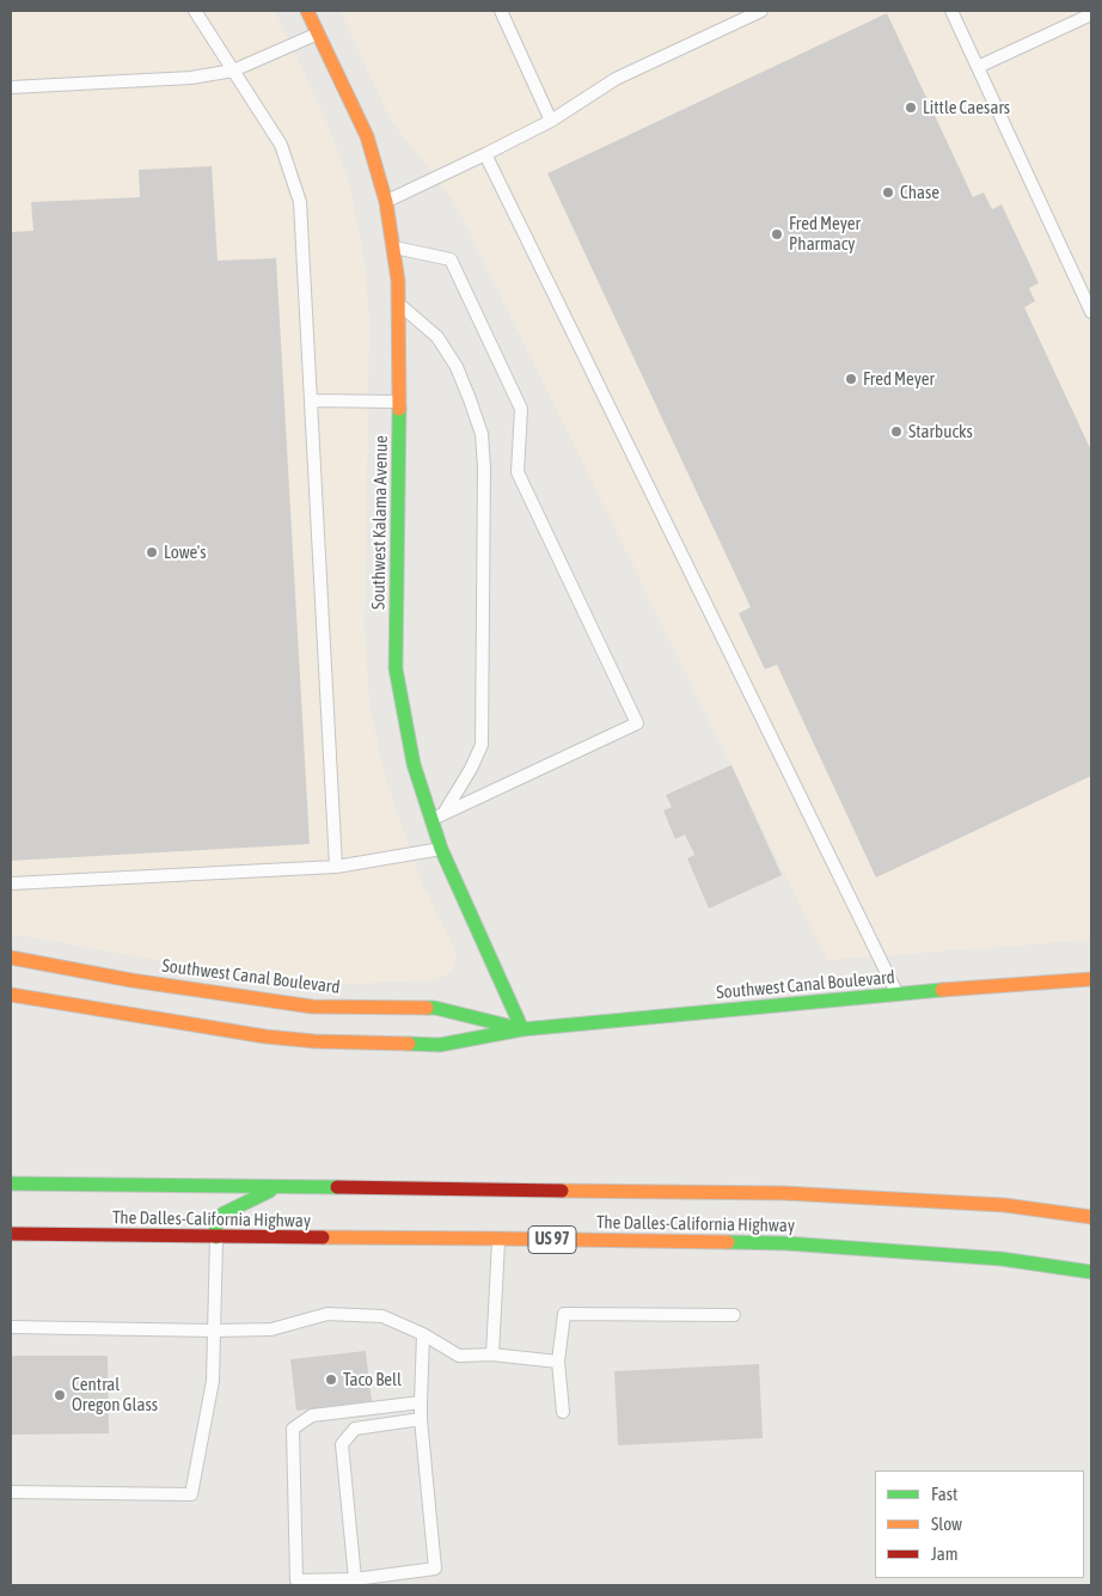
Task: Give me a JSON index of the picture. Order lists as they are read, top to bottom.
{
  "streets": {
    "main road": [
      "Southwest Kalama Avenue",
      "Southwest Canal Boulevard",
      "The Dalles-California Highway",
      "US 97"
    ]
  },
  "crossings": [
    ["Southwest Kalama Avenue", "Southwest Canal Boulevard"]
  ],
  "places": [
    "Little Caesars",
    "Chase",
    "Fred Meyer Pharmacy",
    "Fred Meyer",
    "Starbucks",
    "Lowe's",
    "Taco Bell",
    "Central Oregon Glass"
  ],
  "legend": ["Fast", "Slow", "Jam"]
}
